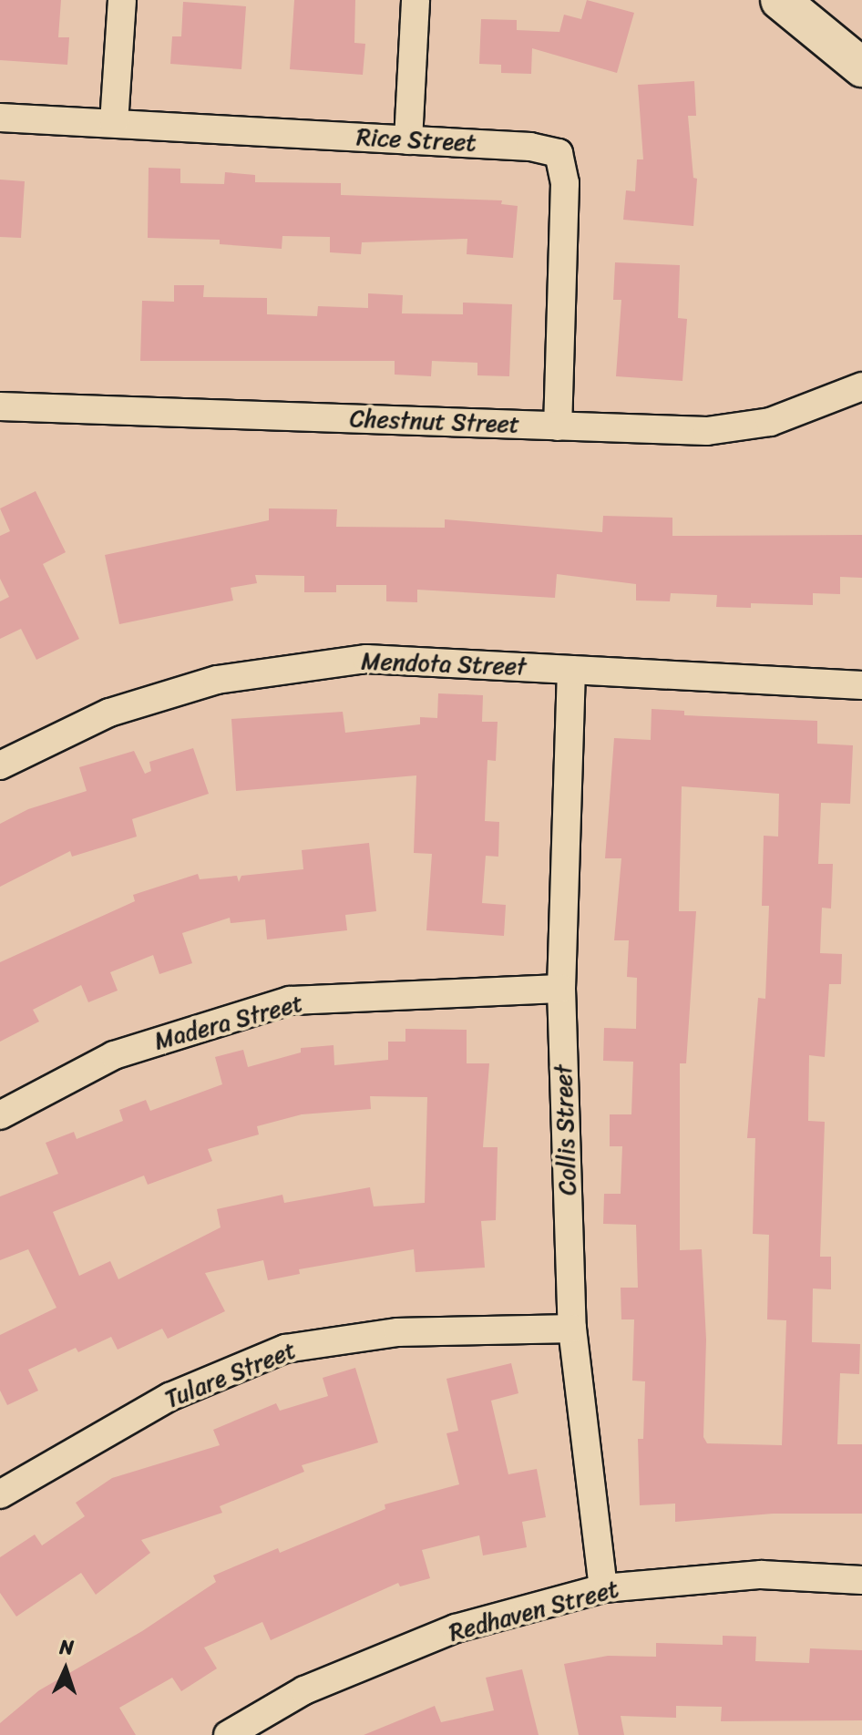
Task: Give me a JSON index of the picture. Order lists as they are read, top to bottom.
{
  "streets": {
    "street": [
      "Rice Street",
      "Chestnut Street",
      "Mendota Street",
      "Madera Street",
      "Collis Street",
      "Tulare Street",
      "Redhaven Street"
    ]
  },
  "crossings": [
    ["Rice Street", "Chestnut Street"],
    ["Mendota Street", "Collis Street"],
    ["Madera Street", "Collis Street"],
    ["Collis Street", "Tulare Street"],
    ["Collis Street", "Redhaven Street"]
  ],
  "north": "top"
}
